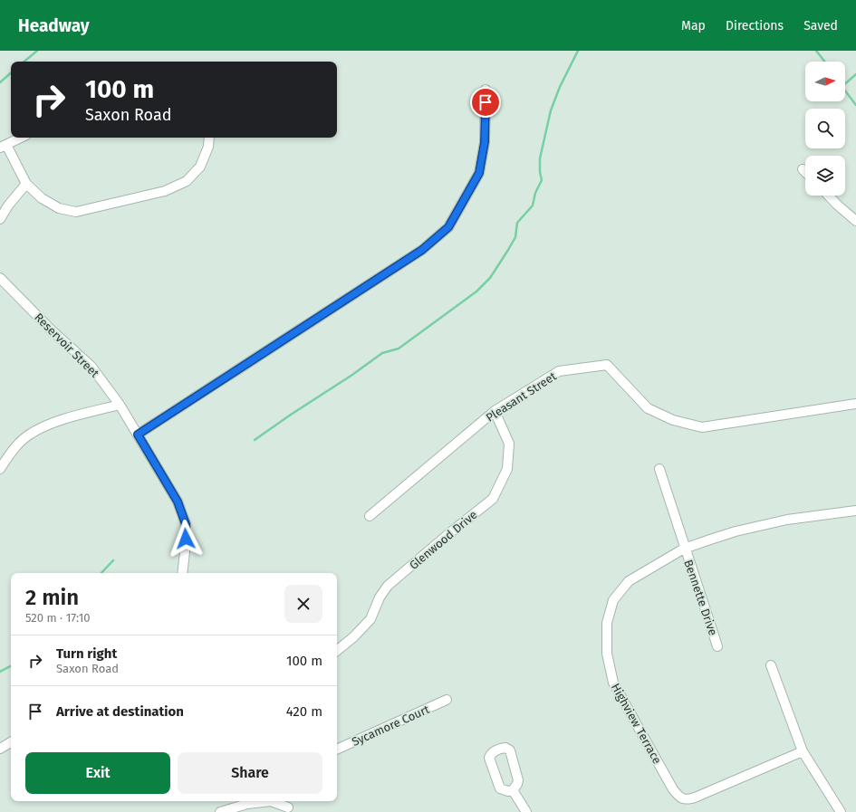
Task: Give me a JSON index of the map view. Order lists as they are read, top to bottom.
{
  "streets": {
    "street": [
      "Reservoir Street",
      "Pleasant Street",
      "Glenwood Drive",
      "Bennette Drive",
      "Highview Terrace",
      "Sycamore Court"
    ]
  },
  "crossings": [
    ["Pleasant Street", "Glenwood Drive"],
    ["Bennette Drive", "Highview Terrace"]
  ],
  "north": "right",
  "page": {
    "header": "Headway",
    "nav": ["Map", "Directions", "Saved"],
    "turn": ["100 m", "Saxon Road"],
    "heading": ["2 min", "520 m · 17:10"],
    "list": [
      {
        "name": "Turn right",
        "note": "Saxon Road",
        "value": "100 m"
      },
      {
        "name": "Arrive at destination",
        "value": "420 m"
      }
    ],
    "buttons": ["Exit", "Share"]
  }
}
